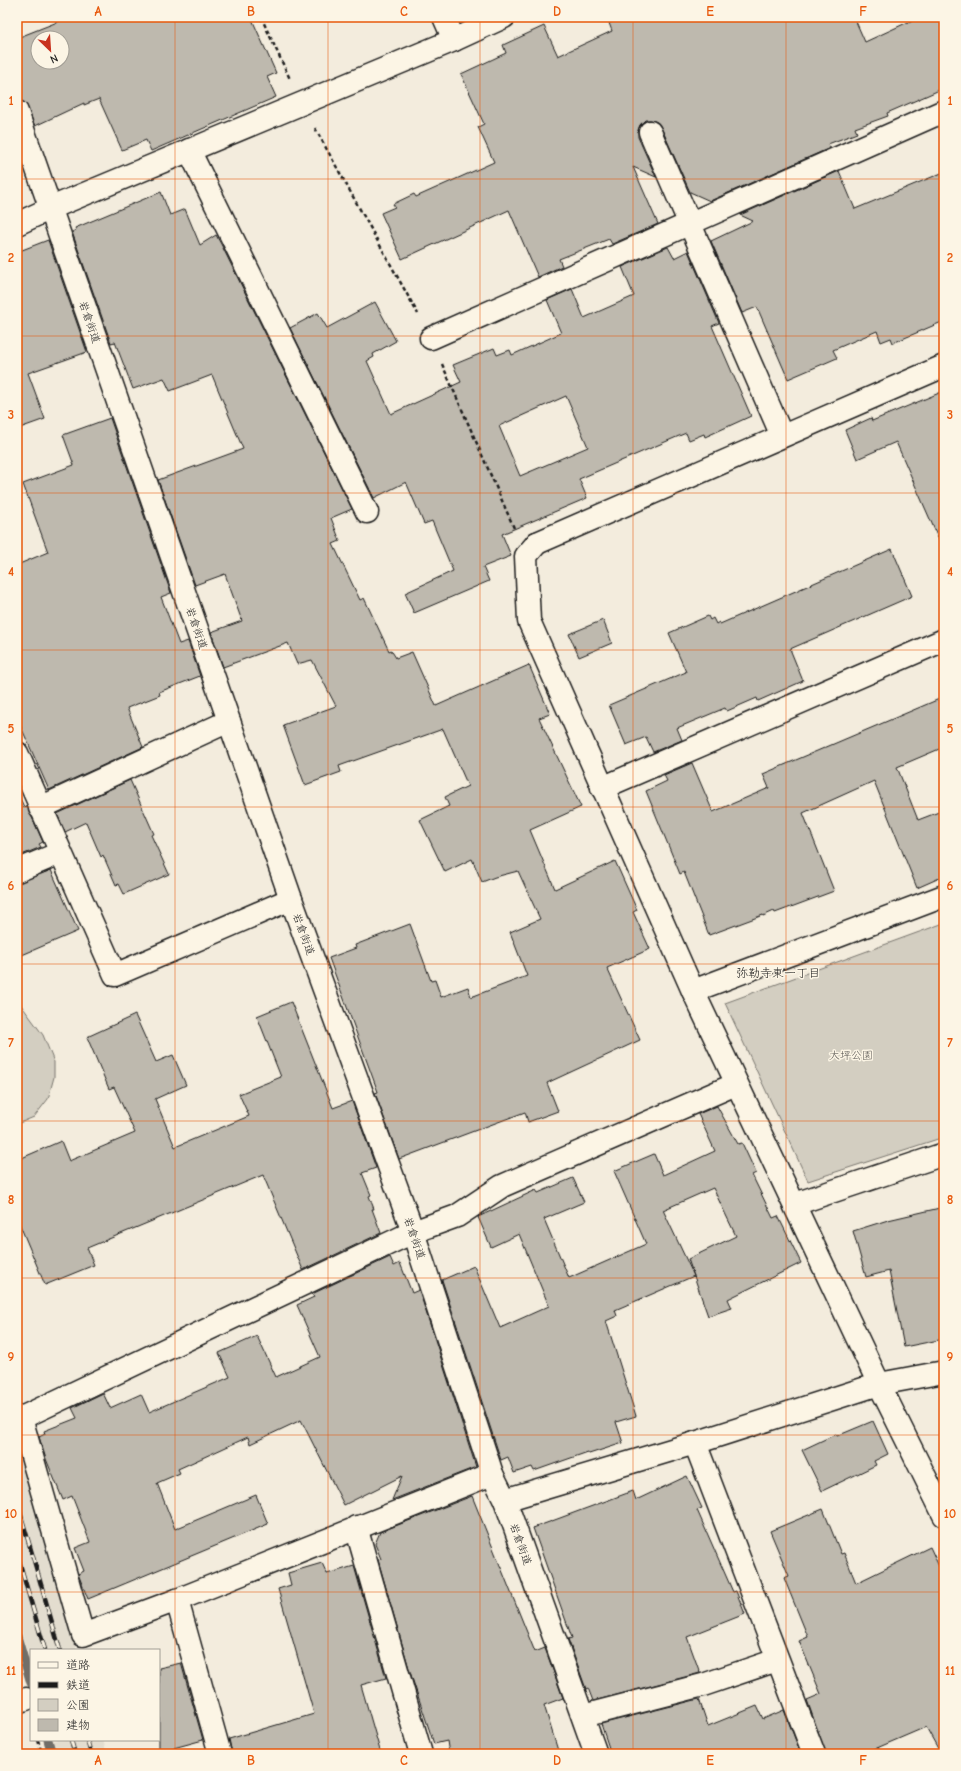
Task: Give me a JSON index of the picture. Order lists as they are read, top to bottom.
{
  "streets": {
    "street": ["岩倉街道"]
  },
  "districts": ["弥勒寺東一丁目"],
  "parks": ["大坪公園"],
  "legend": [
    "道路",
    "鉄道",
    "公園",
    "建物"
  ],
  "north": "bottom right",
  "grid": {
    "columns": [
      "A",
      "B",
      "C",
      "D",
      "E",
      "F"
    ],
    "rows": [
      "1",
      "2",
      "3",
      "4",
      "5",
      "6",
      "7",
      "8",
      "9",
      "10",
      "11"
    ]
  }
}
